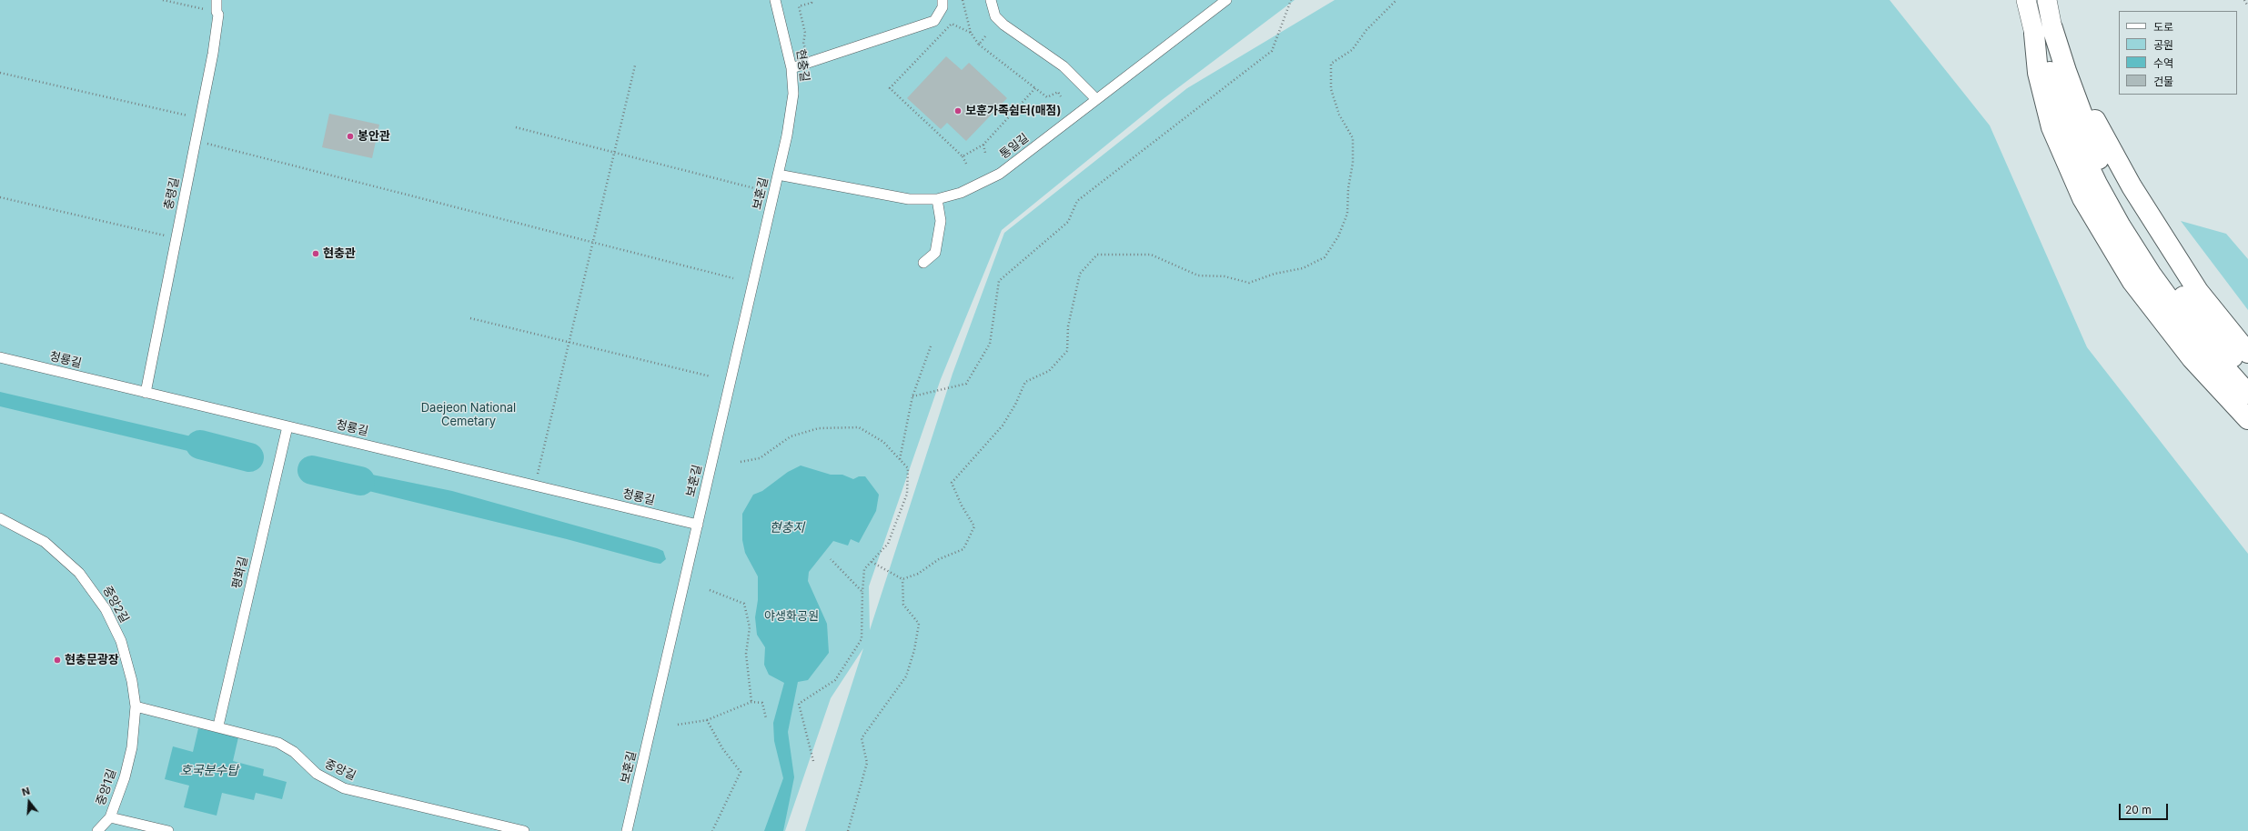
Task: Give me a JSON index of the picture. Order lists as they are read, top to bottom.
{
  "streets": {
    "lane": [
      "현충길",
      "통일길",
      "충령길",
      "보훈길",
      "청룡길",
      "평화길",
      "중앙2길",
      "중앙길",
      "중앙1길"
    ]
  },
  "crossings": [
    ["현충길", "보훈길"],
    ["통일길", "보훈길"],
    ["충령길", "청룡길"],
    ["보훈길", "청룡길"],
    ["청룡길", "평화길"],
    ["평화길", "중앙길"],
    ["중앙2길", "중앙길"],
    ["중앙2길", "중앙1길"]
  ],
  "water": ["현충지", "호국분수탑"],
  "parks": ["Daejeon National Cemetary", "야생화공원"],
  "places": [
    "보훈가족쉼터(매점)",
    "봉안관",
    "현충관",
    "현충문광장"
  ],
  "legend": [
    "도로",
    "공원",
    "수역",
    "건물"
  ],
  "scale_bar": "20 m",
  "north": "top"
}
